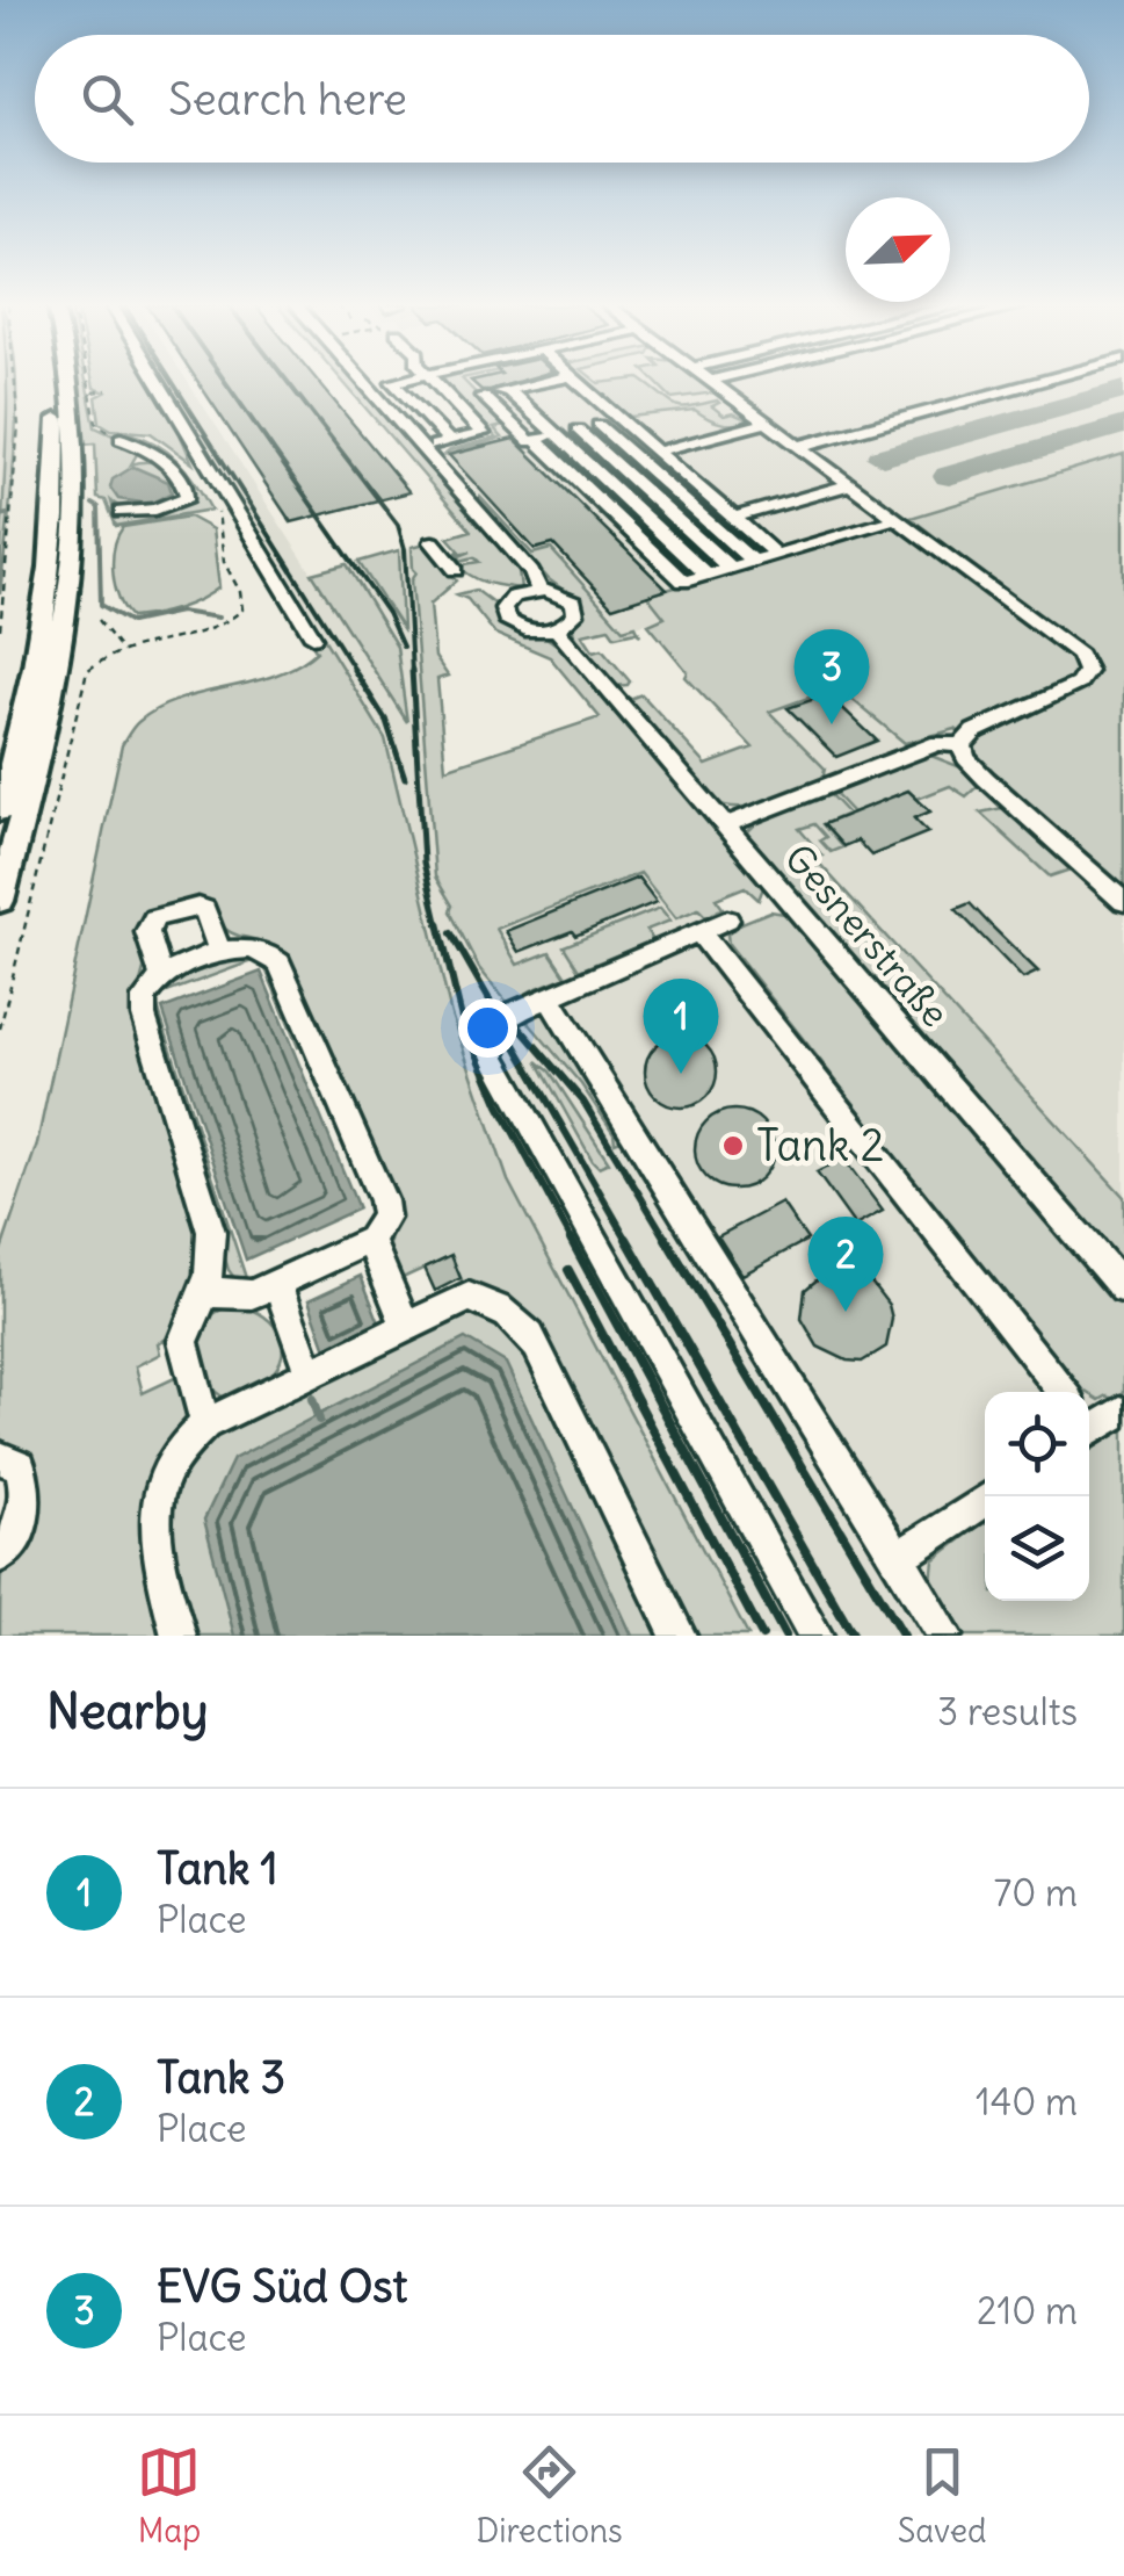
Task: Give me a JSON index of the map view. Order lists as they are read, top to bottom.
{
  "streets": {
    "lane": ["Gesnerstraße"]
  },
  "places": ["Tank 2"],
  "north": "top right",
  "page": {
    "search": "Search here",
    "pins": ["3", "1", "2"],
    "heading": ["Nearby", "3 results"],
    "list": [
      {
        "mark": "1",
        "name": "Tank 1",
        "note": "Place",
        "value": "70 m"
      },
      {
        "mark": "2",
        "name": "Tank 3",
        "note": "Place",
        "value": "140 m"
      },
      {
        "mark": "3",
        "name": "EVG Süd Ost",
        "note": "Place",
        "value": "210 m"
      }
    ],
    "nav": ["Map", "Directions", "Saved"]
  }
}
